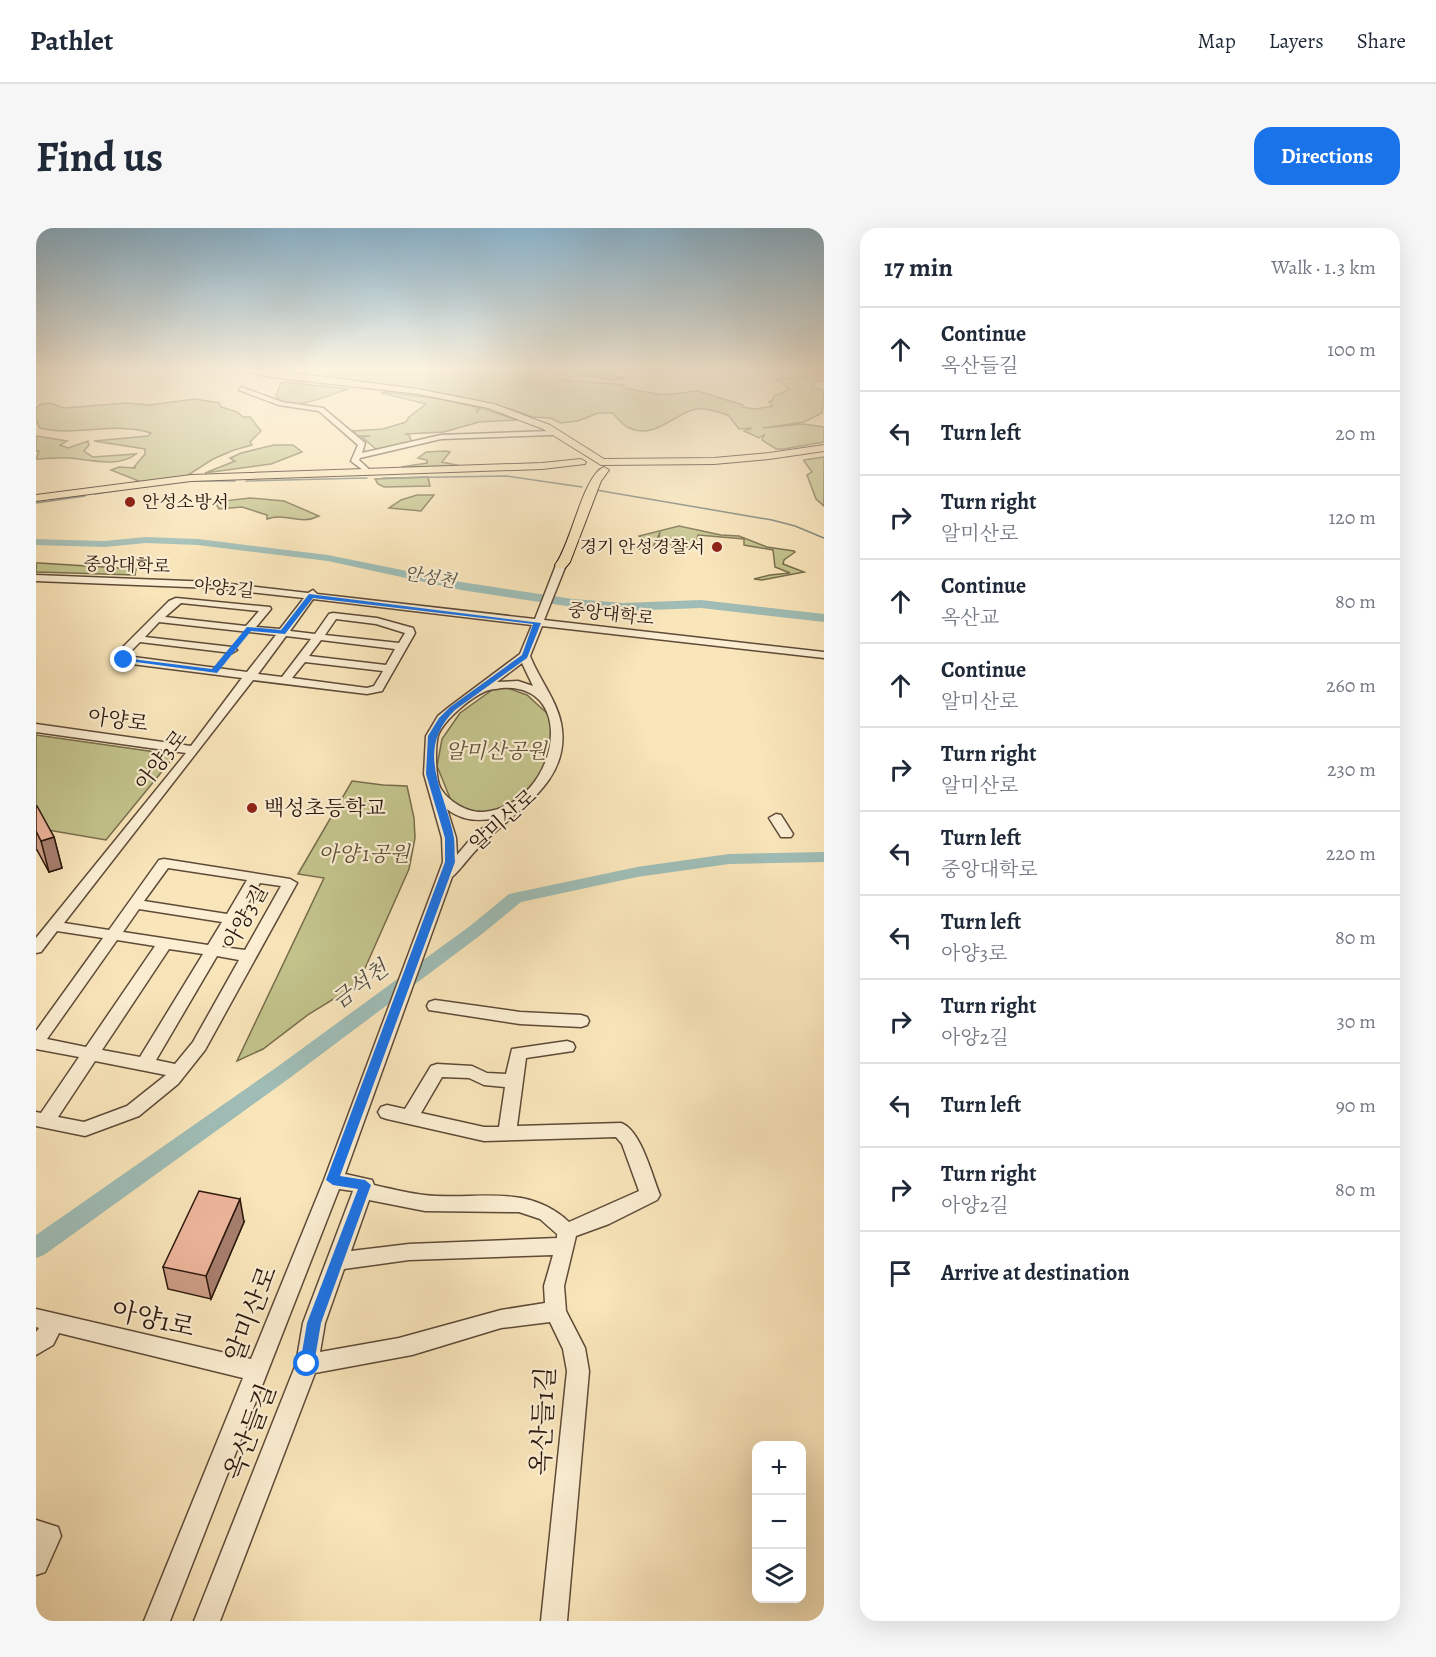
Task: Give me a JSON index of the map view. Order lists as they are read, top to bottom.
{
  "streets": {
    "street": [
      "중앙대학로",
      "아양2길",
      "아양로",
      "아양3로",
      "알미산로",
      "아양3길",
      "아양1로",
      "옥산들1길",
      "옥산들길"
    ]
  },
  "crossings": [
    ["중앙대학로", "아양3로"],
    ["아양2길", "아양3로"],
    ["아양로", "아양3로"],
    ["알미산로", "아양1로"]
  ],
  "water": ["안성천", "금석천"],
  "parks": ["알미산공원", "아양 1공원"],
  "places": ["안성소방서", "경기 안성경찰서", "백성초등학교"],
  "page": {
    "header": "Pathlet",
    "nav": ["Map", "Layers", "Share"],
    "buttons": "Directions",
    "title": "Find us",
    "heading": ["17 min", "Walk · 1.3 km"],
    "list": [
      ["Continue", "옥산들길", "100 m"],
      ["Turn left", "20 m"],
      ["Turn right", "알미산로", "120 m"],
      ["Continue", "옥산교", "80 m"],
      ["Continue", "알미산로", "260 m"],
      ["Turn right", "알미산로", "230 m"],
      ["Turn left", "중앙대학로", "220 m"],
      ["Turn left", "아양3로", "80 m"],
      ["Turn right", "아양2길", "30 m"],
      ["Turn left", "90 m"],
      ["Turn right", "아양2길", "80 m"],
      "Arrive at destination"
    ],
    "map_buttons": ["+", "−"]
  }
}
